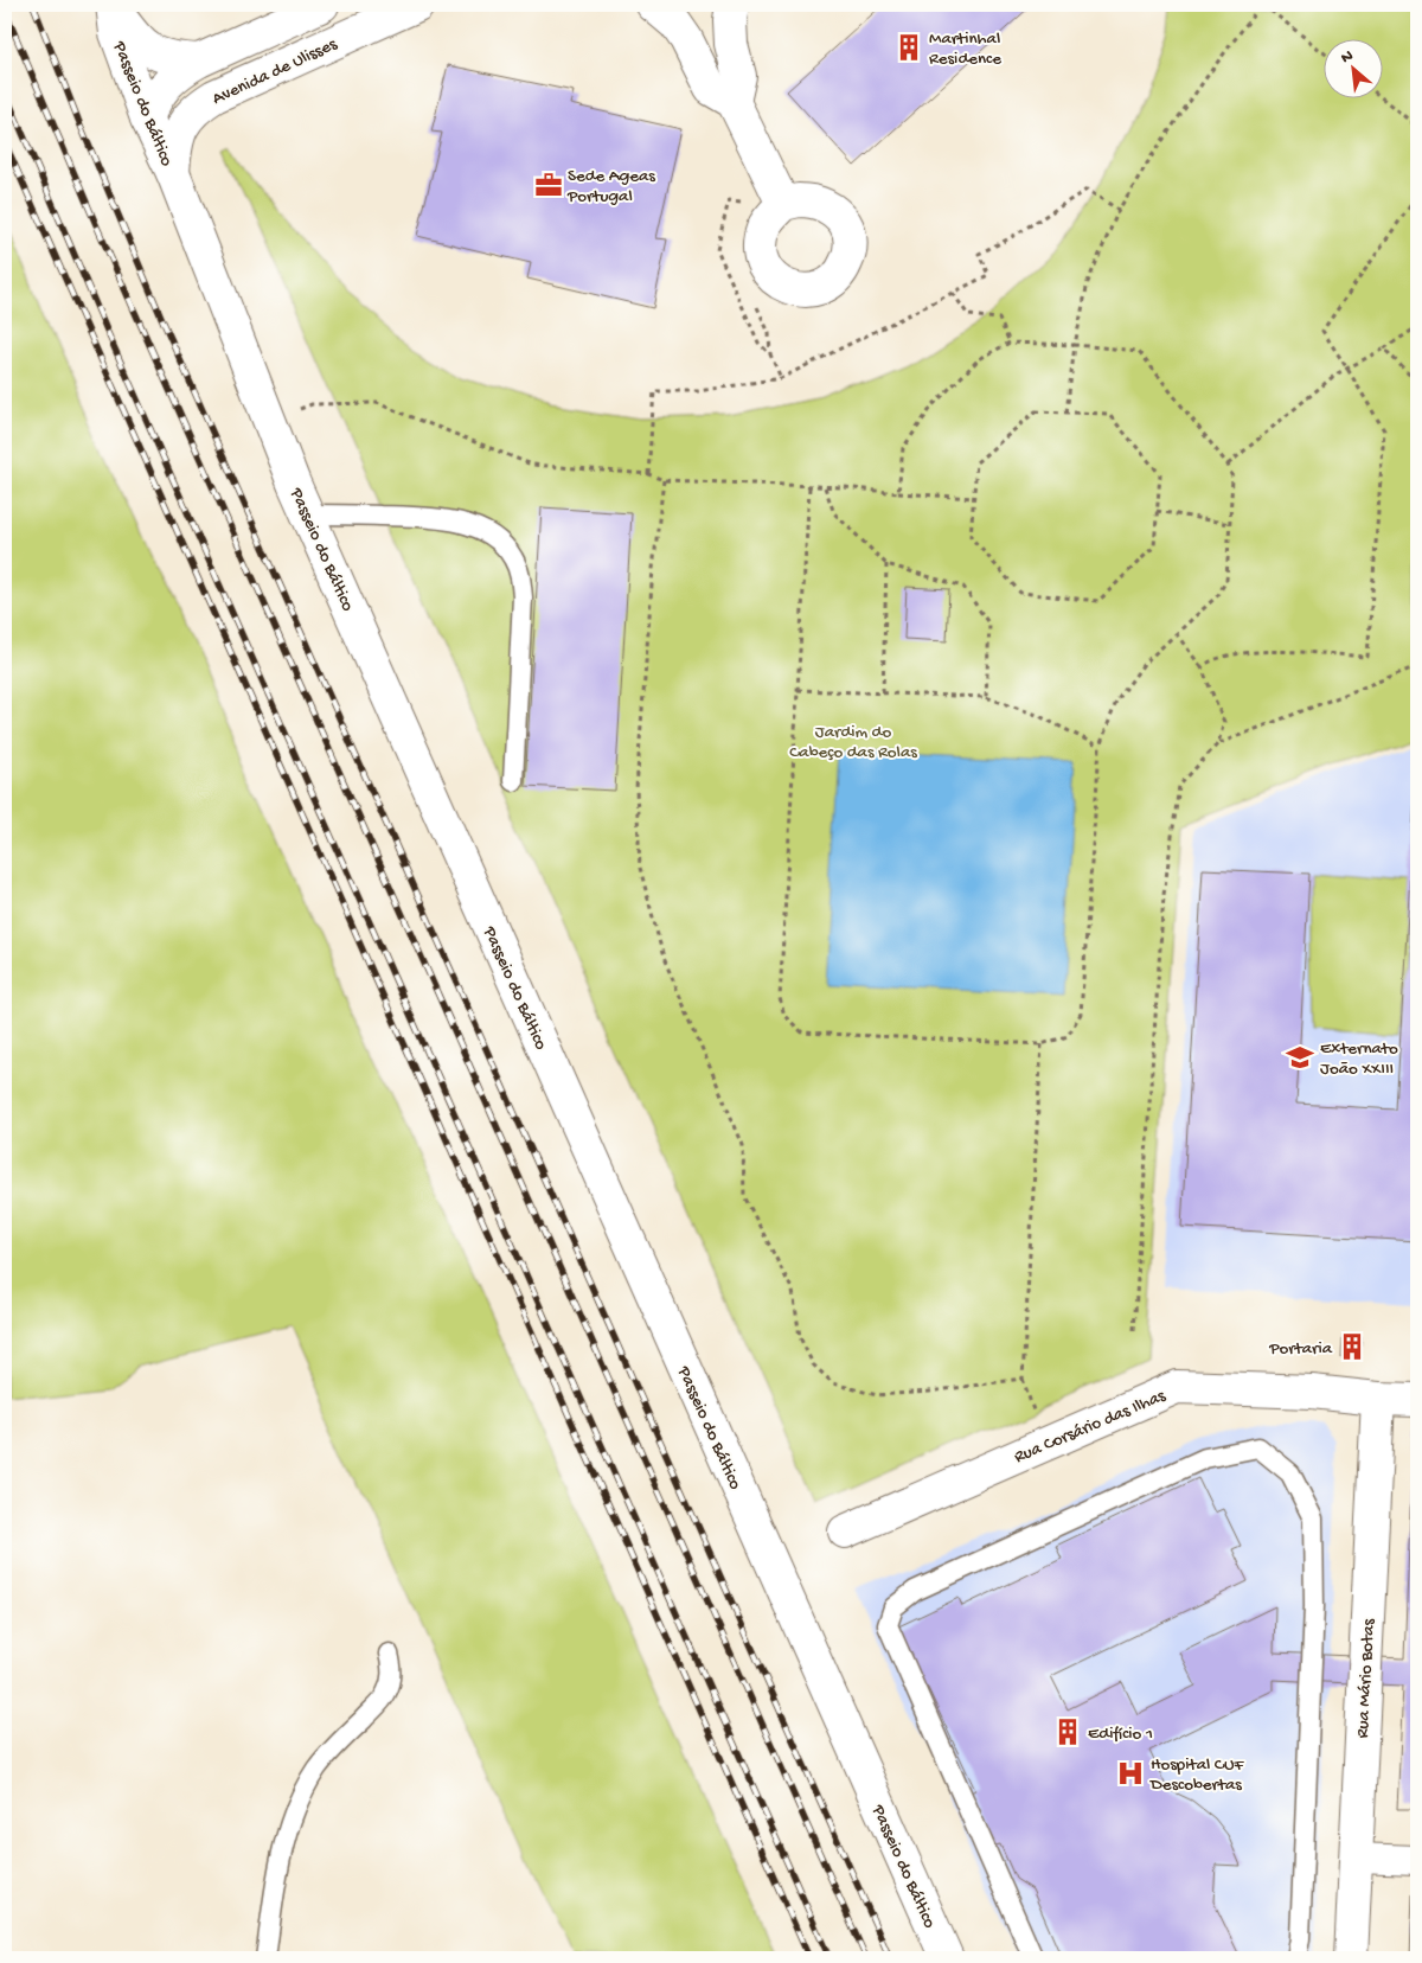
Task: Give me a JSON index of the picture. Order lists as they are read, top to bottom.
{
  "streets": {
    "street": [
      "Avenida de Ulisses",
      "Passeio do Báltico",
      "Rua Corsário das Ilhas",
      "Rua Mário Botas"
    ]
  },
  "crossings": [
    ["Avenida de Ulisses", "Passeio do Báltico"],
    ["Rua Corsário das Ilhas", "Rua Mário Botas"]
  ],
  "parks": ["Jardim do Cabeço das Rolas"],
  "places": {
    "building": ["Martinhal Residence", "Portaria", "Edifício 1"],
    "office": ["Sede Ageas Portugal"],
    "school or university": ["Externato João XXIII"],
    "hospital": ["Hospital CUF Descobertas"]
  },
  "north": "top left"
}
